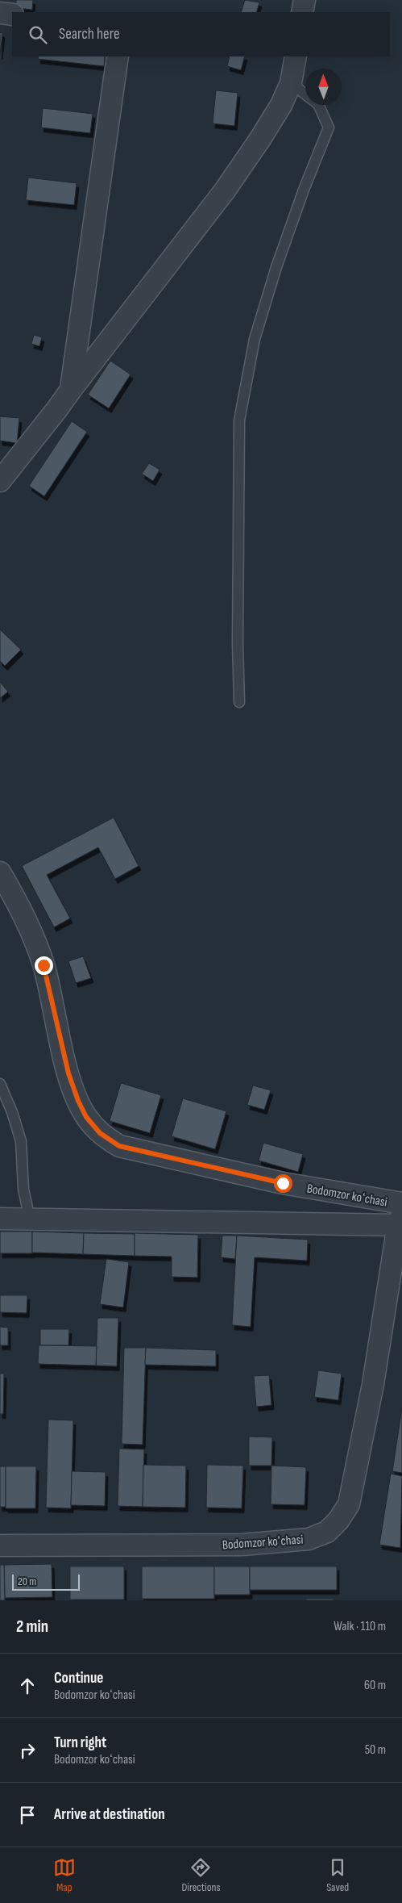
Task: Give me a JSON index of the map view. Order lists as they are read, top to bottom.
{
  "streets": {
    "street": ["Bodomzor koʻchasi"]
  },
  "scale_bar": "20 m",
  "north": "top",
  "page": {
    "search": "Search here",
    "scale": "20 m",
    "heading": ["2 min", "Walk · 110 m"],
    "list": [
      ["Continue", "Bodomzor koʻchasi", "60 m"],
      ["Turn right", "Bodomzor koʻchasi", "50 m"],
      "Arrive at destination"
    ],
    "nav": ["Map", "Directions", "Saved"]
  }
}
